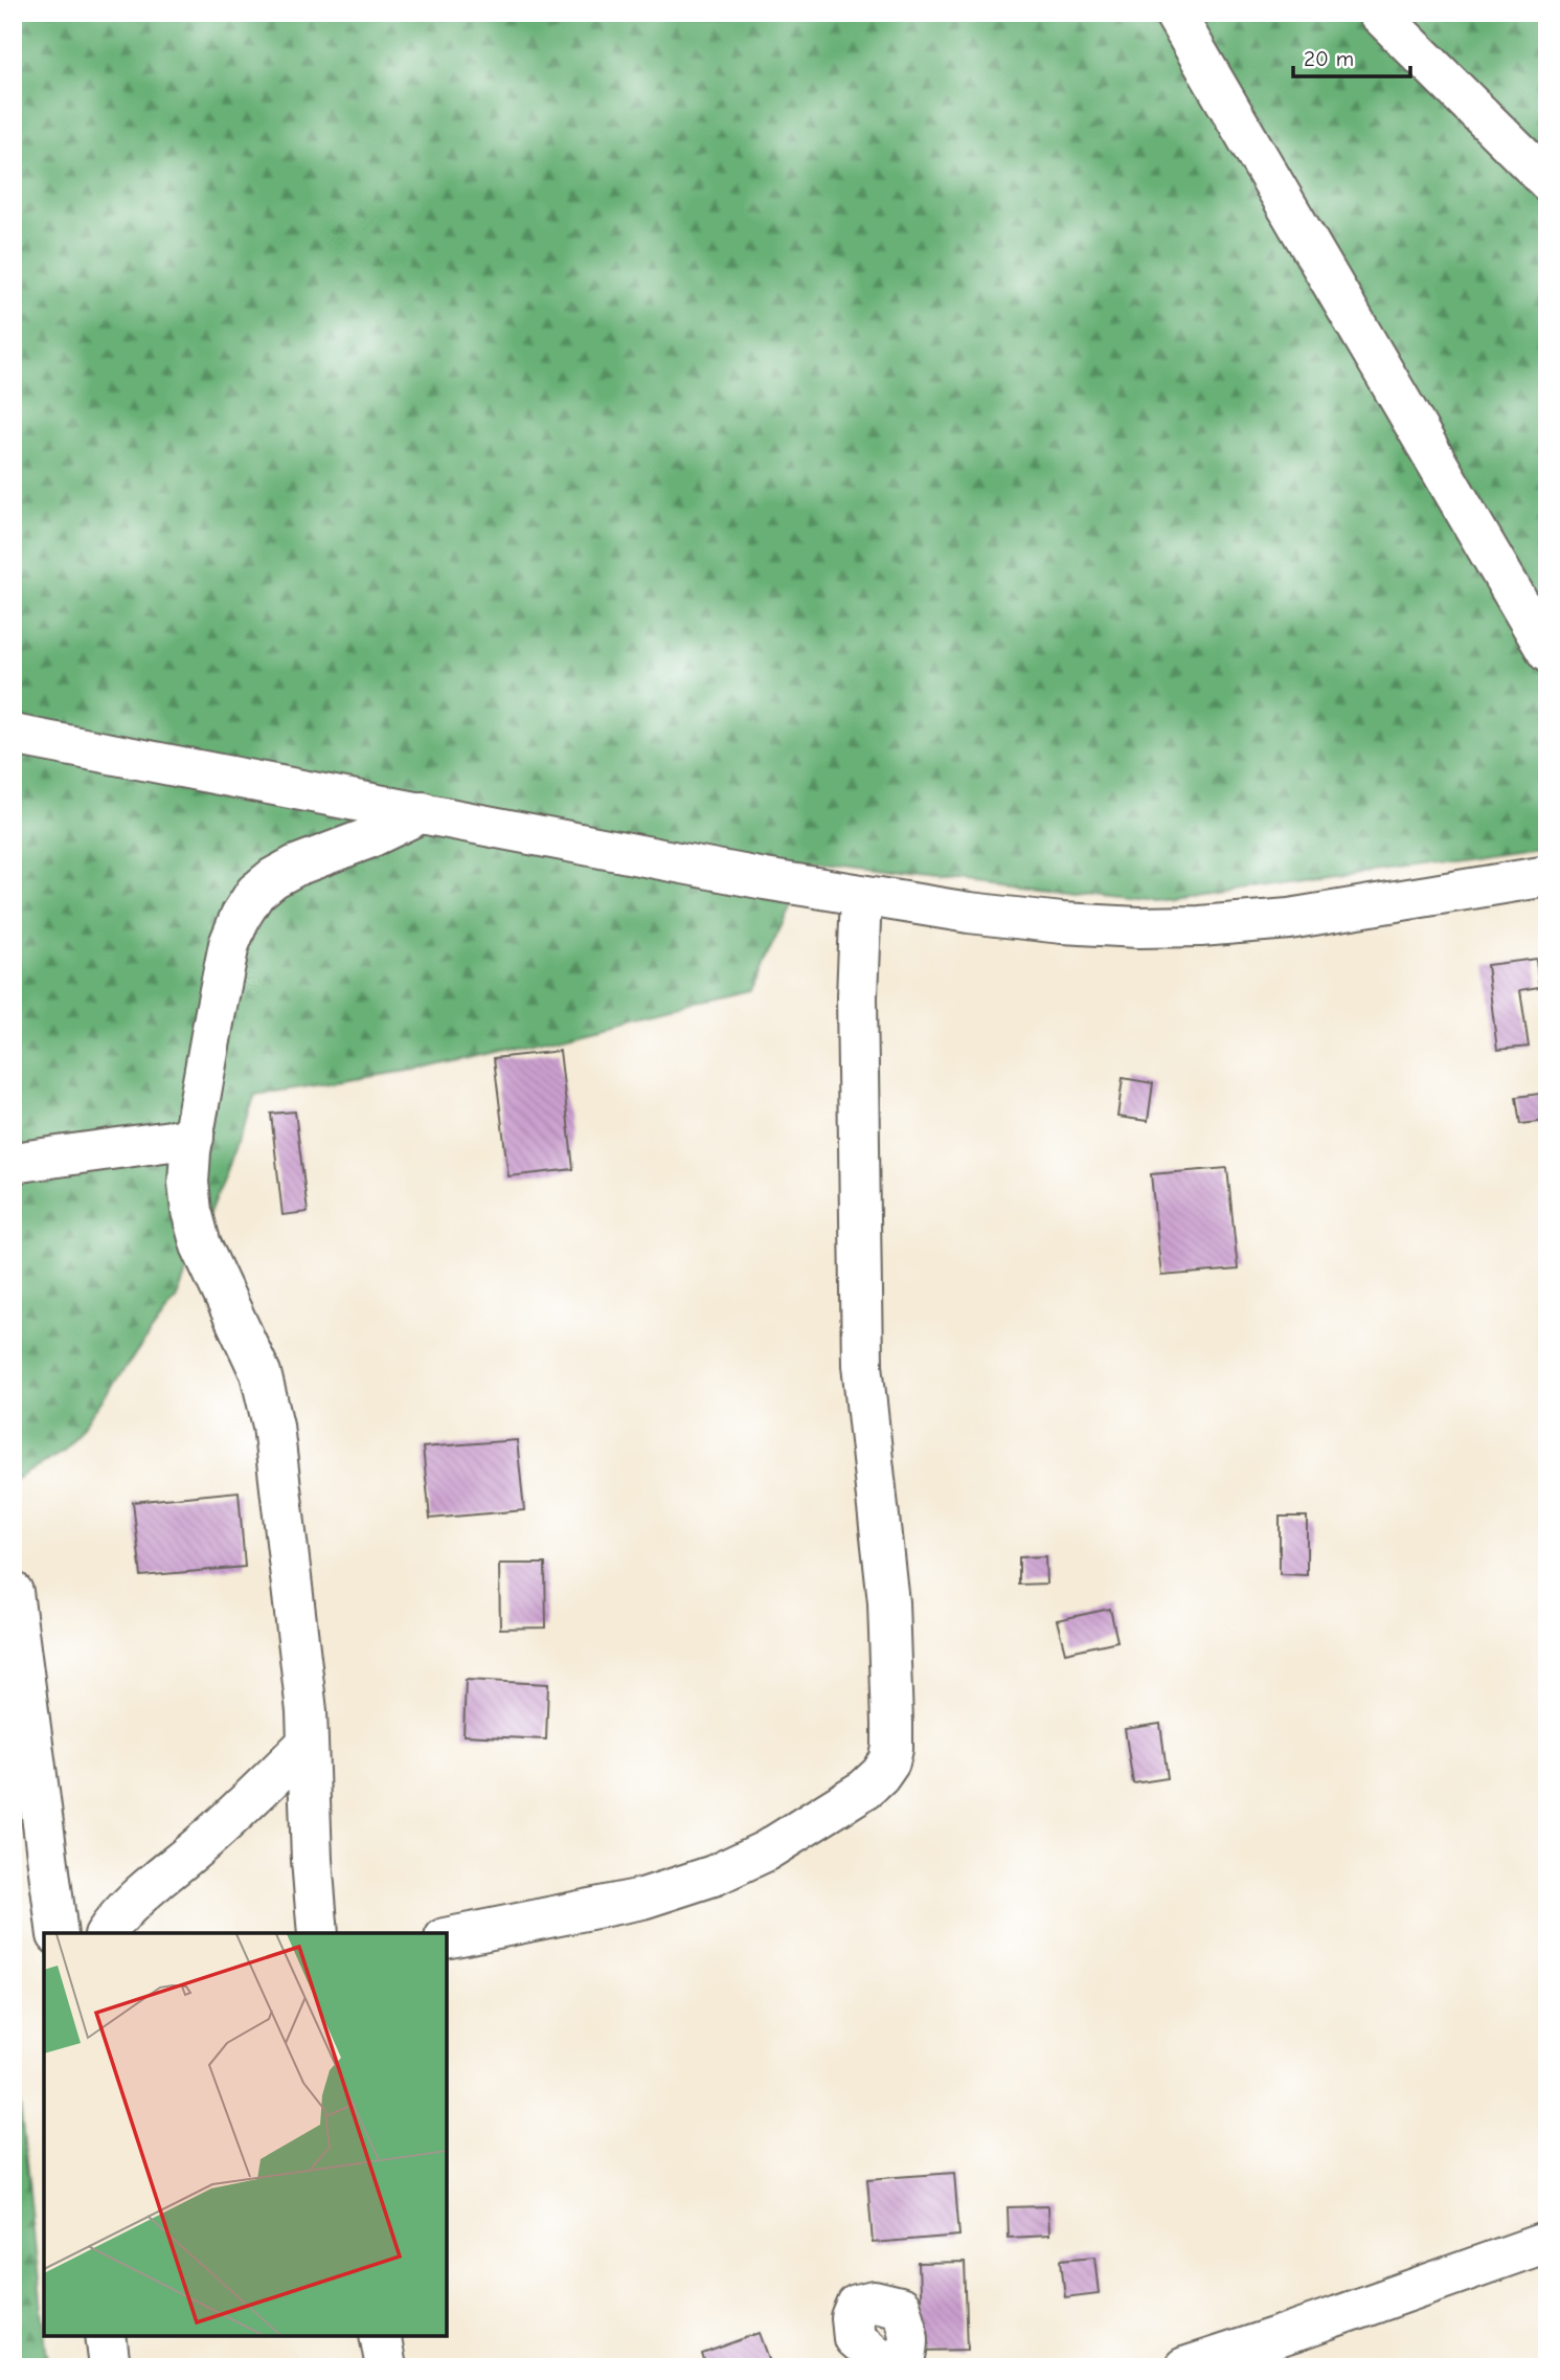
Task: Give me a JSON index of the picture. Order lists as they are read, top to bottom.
{
  "scale_bar": "20 m"
}
